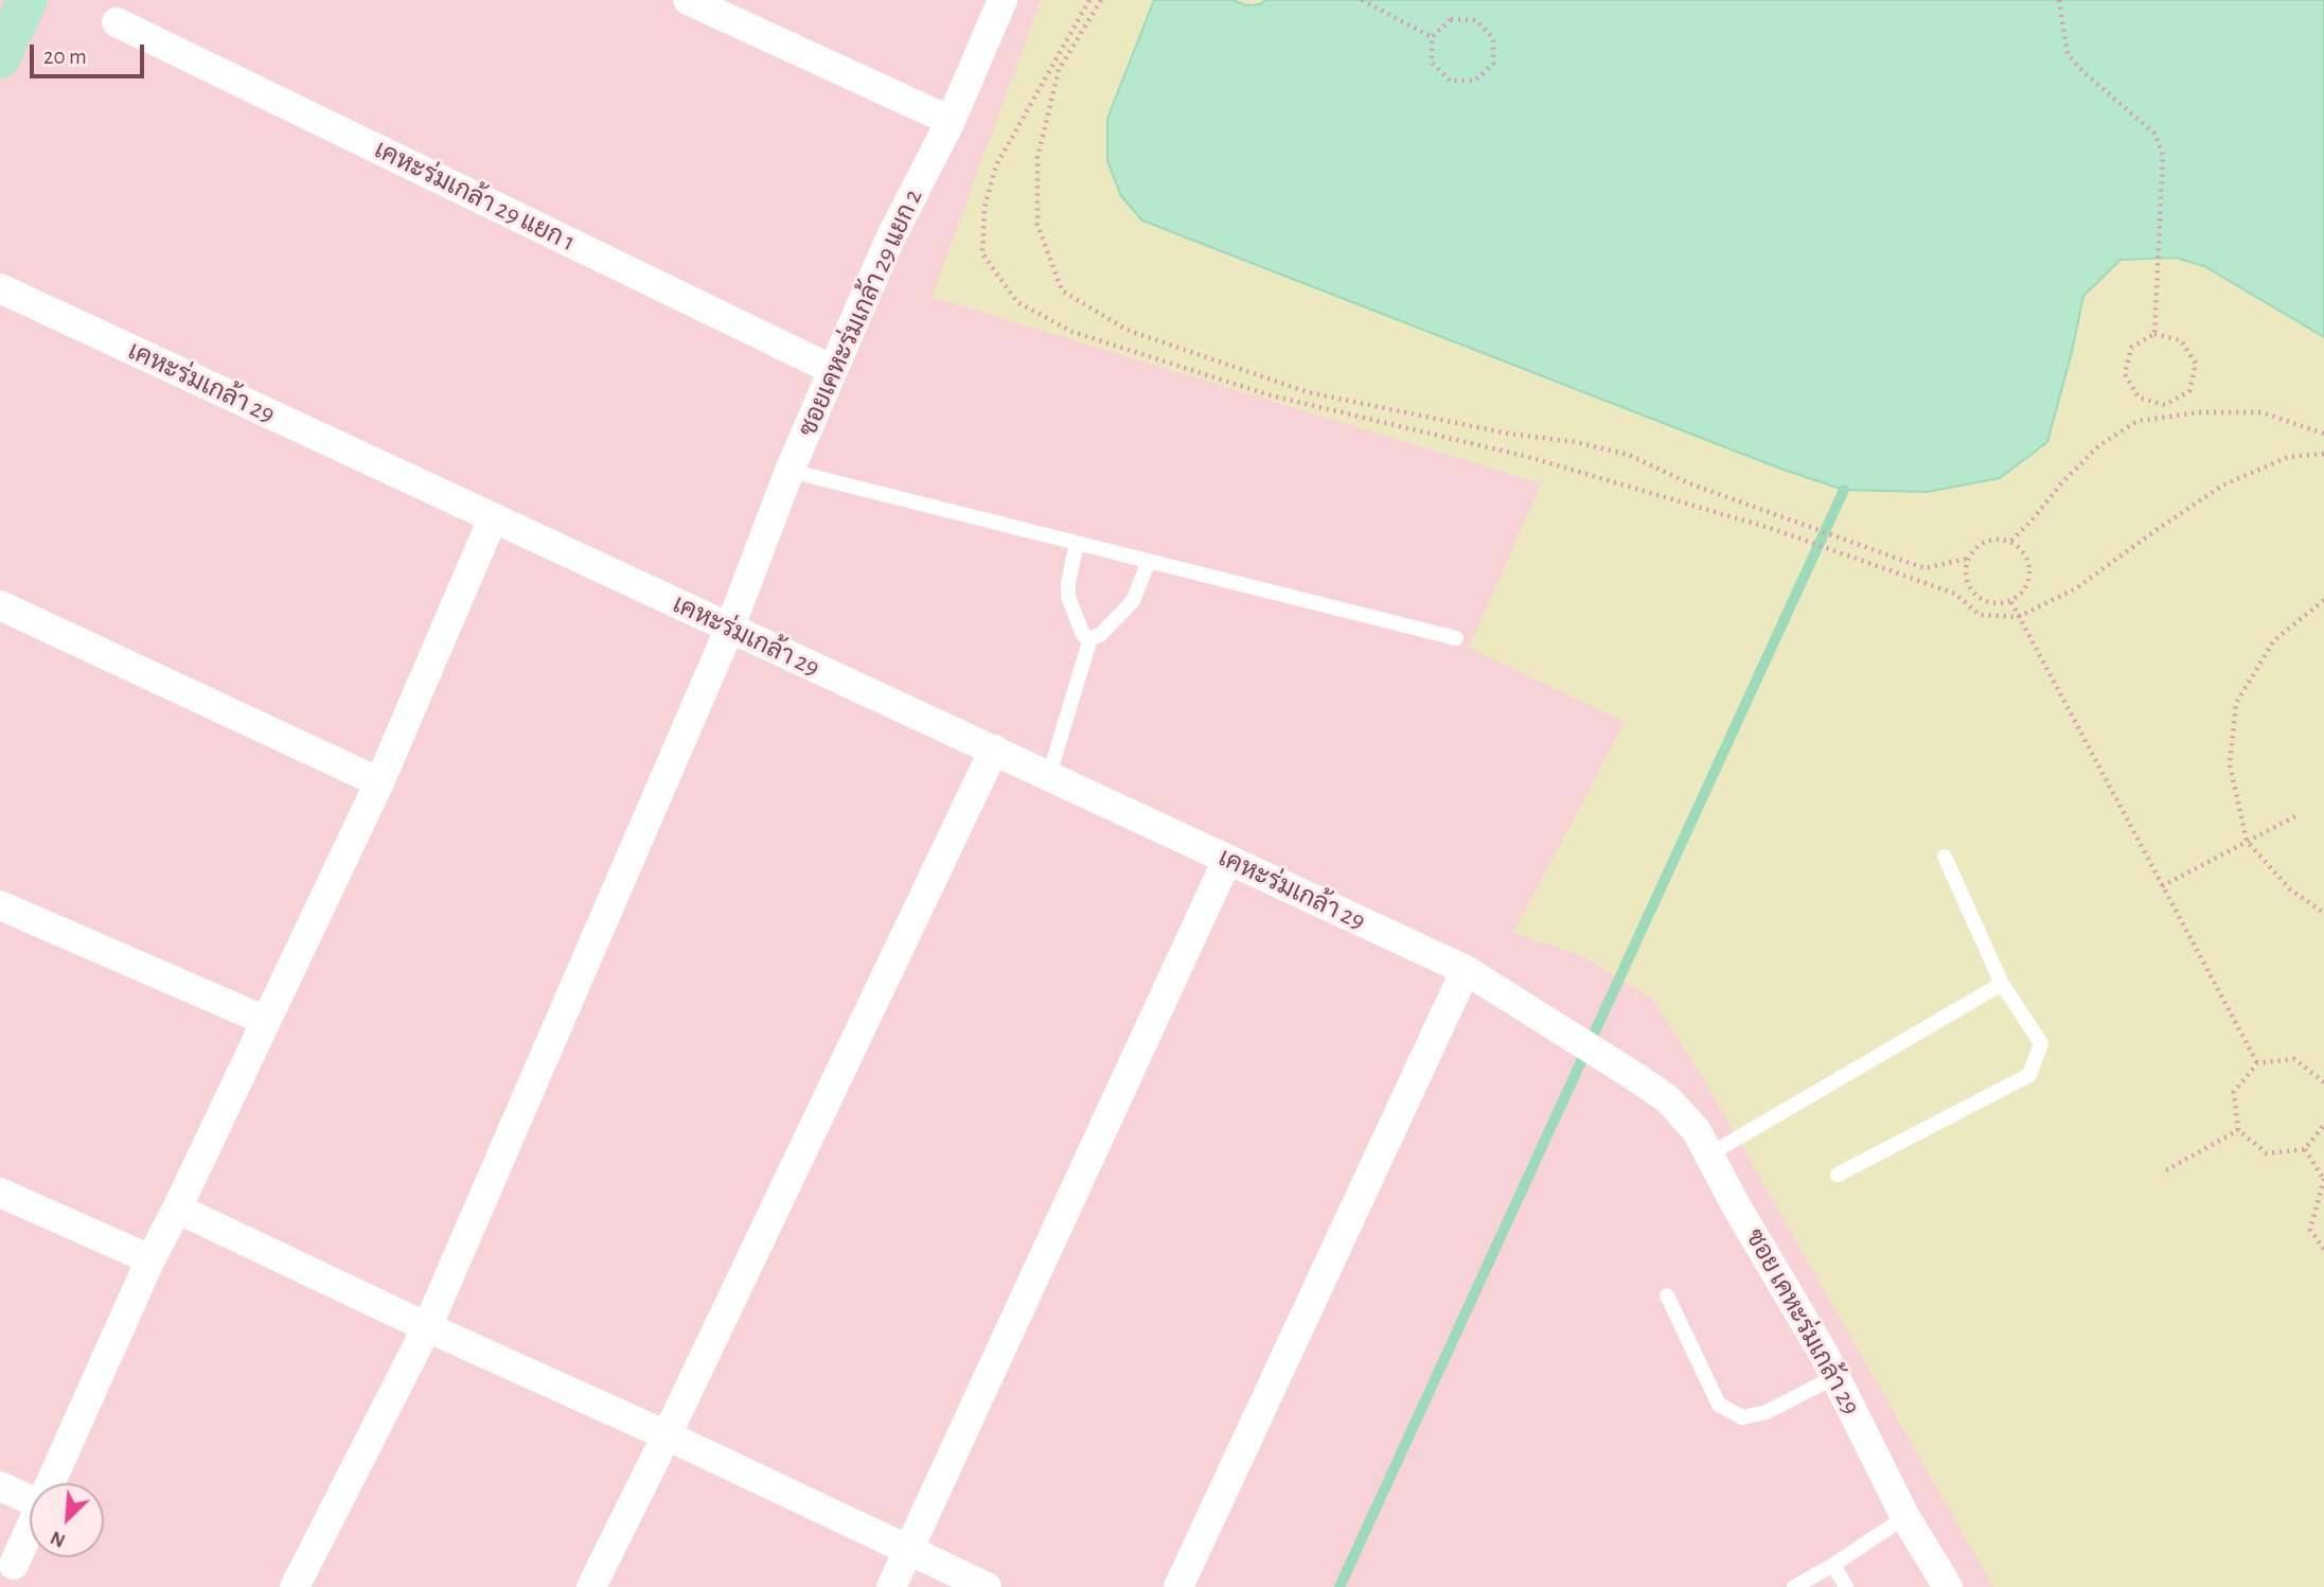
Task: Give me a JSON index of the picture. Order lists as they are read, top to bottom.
{
  "streets": {
    "street": [
      "เคหะร่มเกล้า 29 แยก 1",
      "ซอยเคหะร่มเกล้า 29 แยก 2",
      "เคหะร่มเกล้า 29",
      "ซอย เคหะร่มเกล้า 29"
    ]
  },
  "crossings": [
    ["เคหะร่มเกล้า 29 แยก 1", "ซอยเคหะร่มเกล้า 29 แยก 2"],
    ["ซอยเคหะร่มเกล้า 29 แยก 2", "เคหะร่มเกล้า 29"],
    ["เคหะร่มเกล้า 29", "ซอย เคหะร่มเกล้า 29"]
  ],
  "scale_bar": "20 m",
  "north": "bottom left"
}
